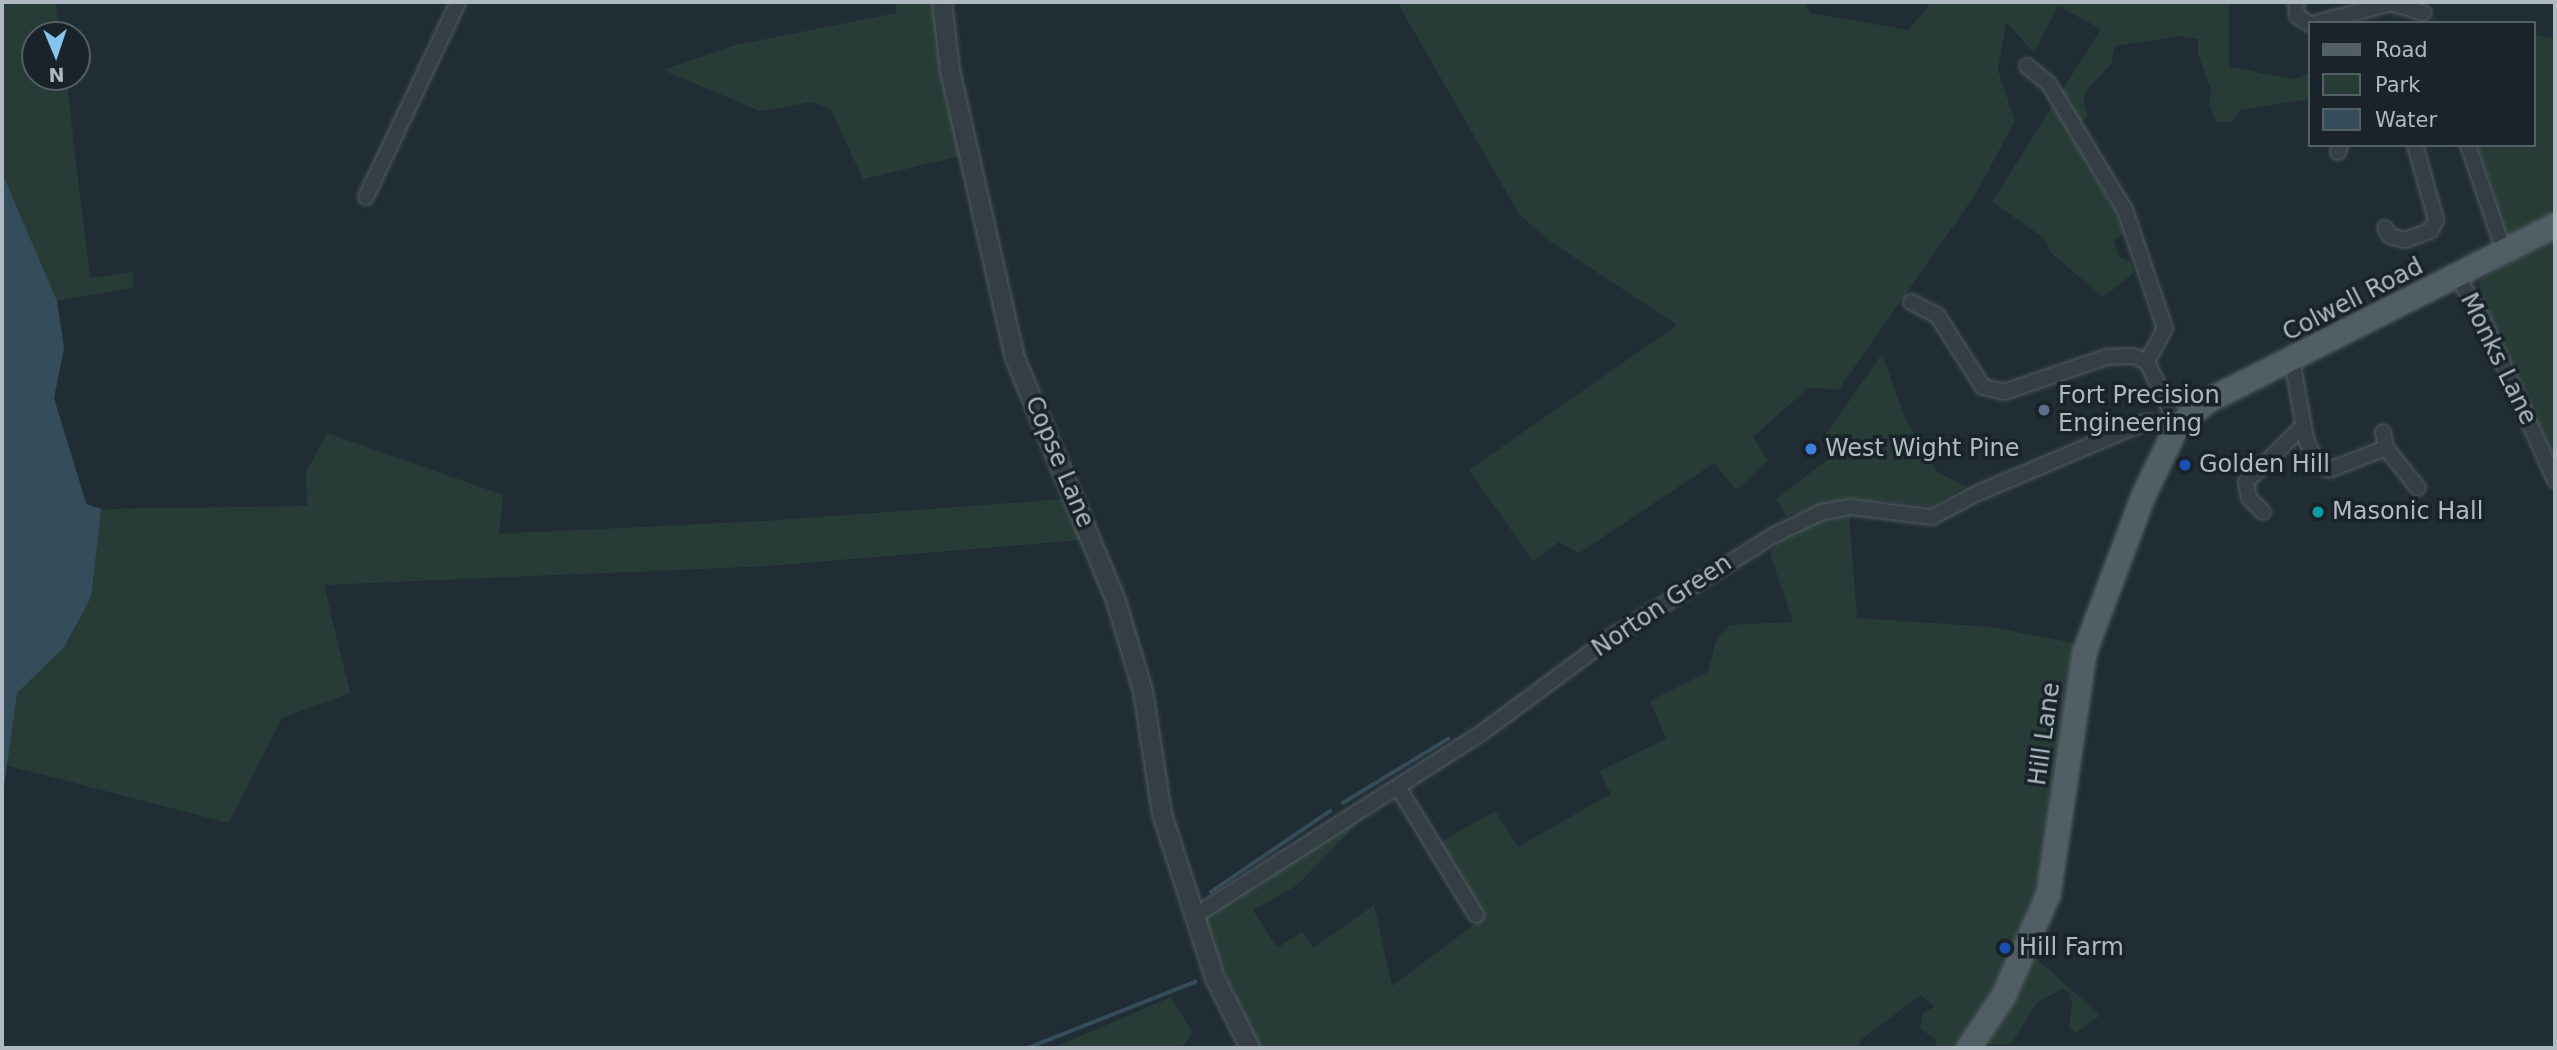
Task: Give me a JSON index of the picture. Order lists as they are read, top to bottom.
{
  "streets": {
    "main road": ["Colwell Road", "Hill Lane"],
    "street": ["Monks Lane", "Copse Lane", "Norton Green"]
  },
  "crossings": [
    ["Colwell Road", "Monks Lane"],
    ["Colwell Road", "Norton Green"],
    ["Colwell Road", "Hill Lane"],
    ["Copse Lane", "Norton Green"],
    ["Norton Green", "Hill Lane"]
  ],
  "places": [
    "Fort Precision Engineering",
    "West Wight Pine",
    "Golden Hill",
    "Masonic Hall",
    "Hill Farm"
  ],
  "legend": ["Road", "Park", "Water"],
  "north": "bottom"
}
